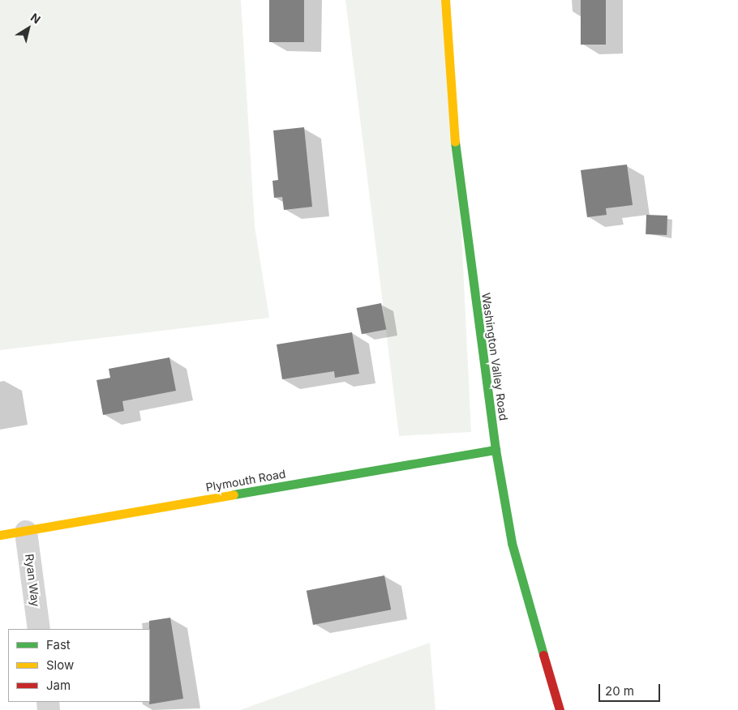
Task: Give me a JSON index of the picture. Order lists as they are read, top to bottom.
{
  "streets": {
    "street": ["Washington Valley Road", "Plymouth Road", "Ryan Way"]
  },
  "crossings": [
    ["Washington Valley Road", "Plymouth Road"],
    ["Plymouth Road", "Ryan Way"]
  ],
  "legend": ["Fast", "Slow", "Jam"],
  "scale_bar": "20 m",
  "north": "top right"
}
